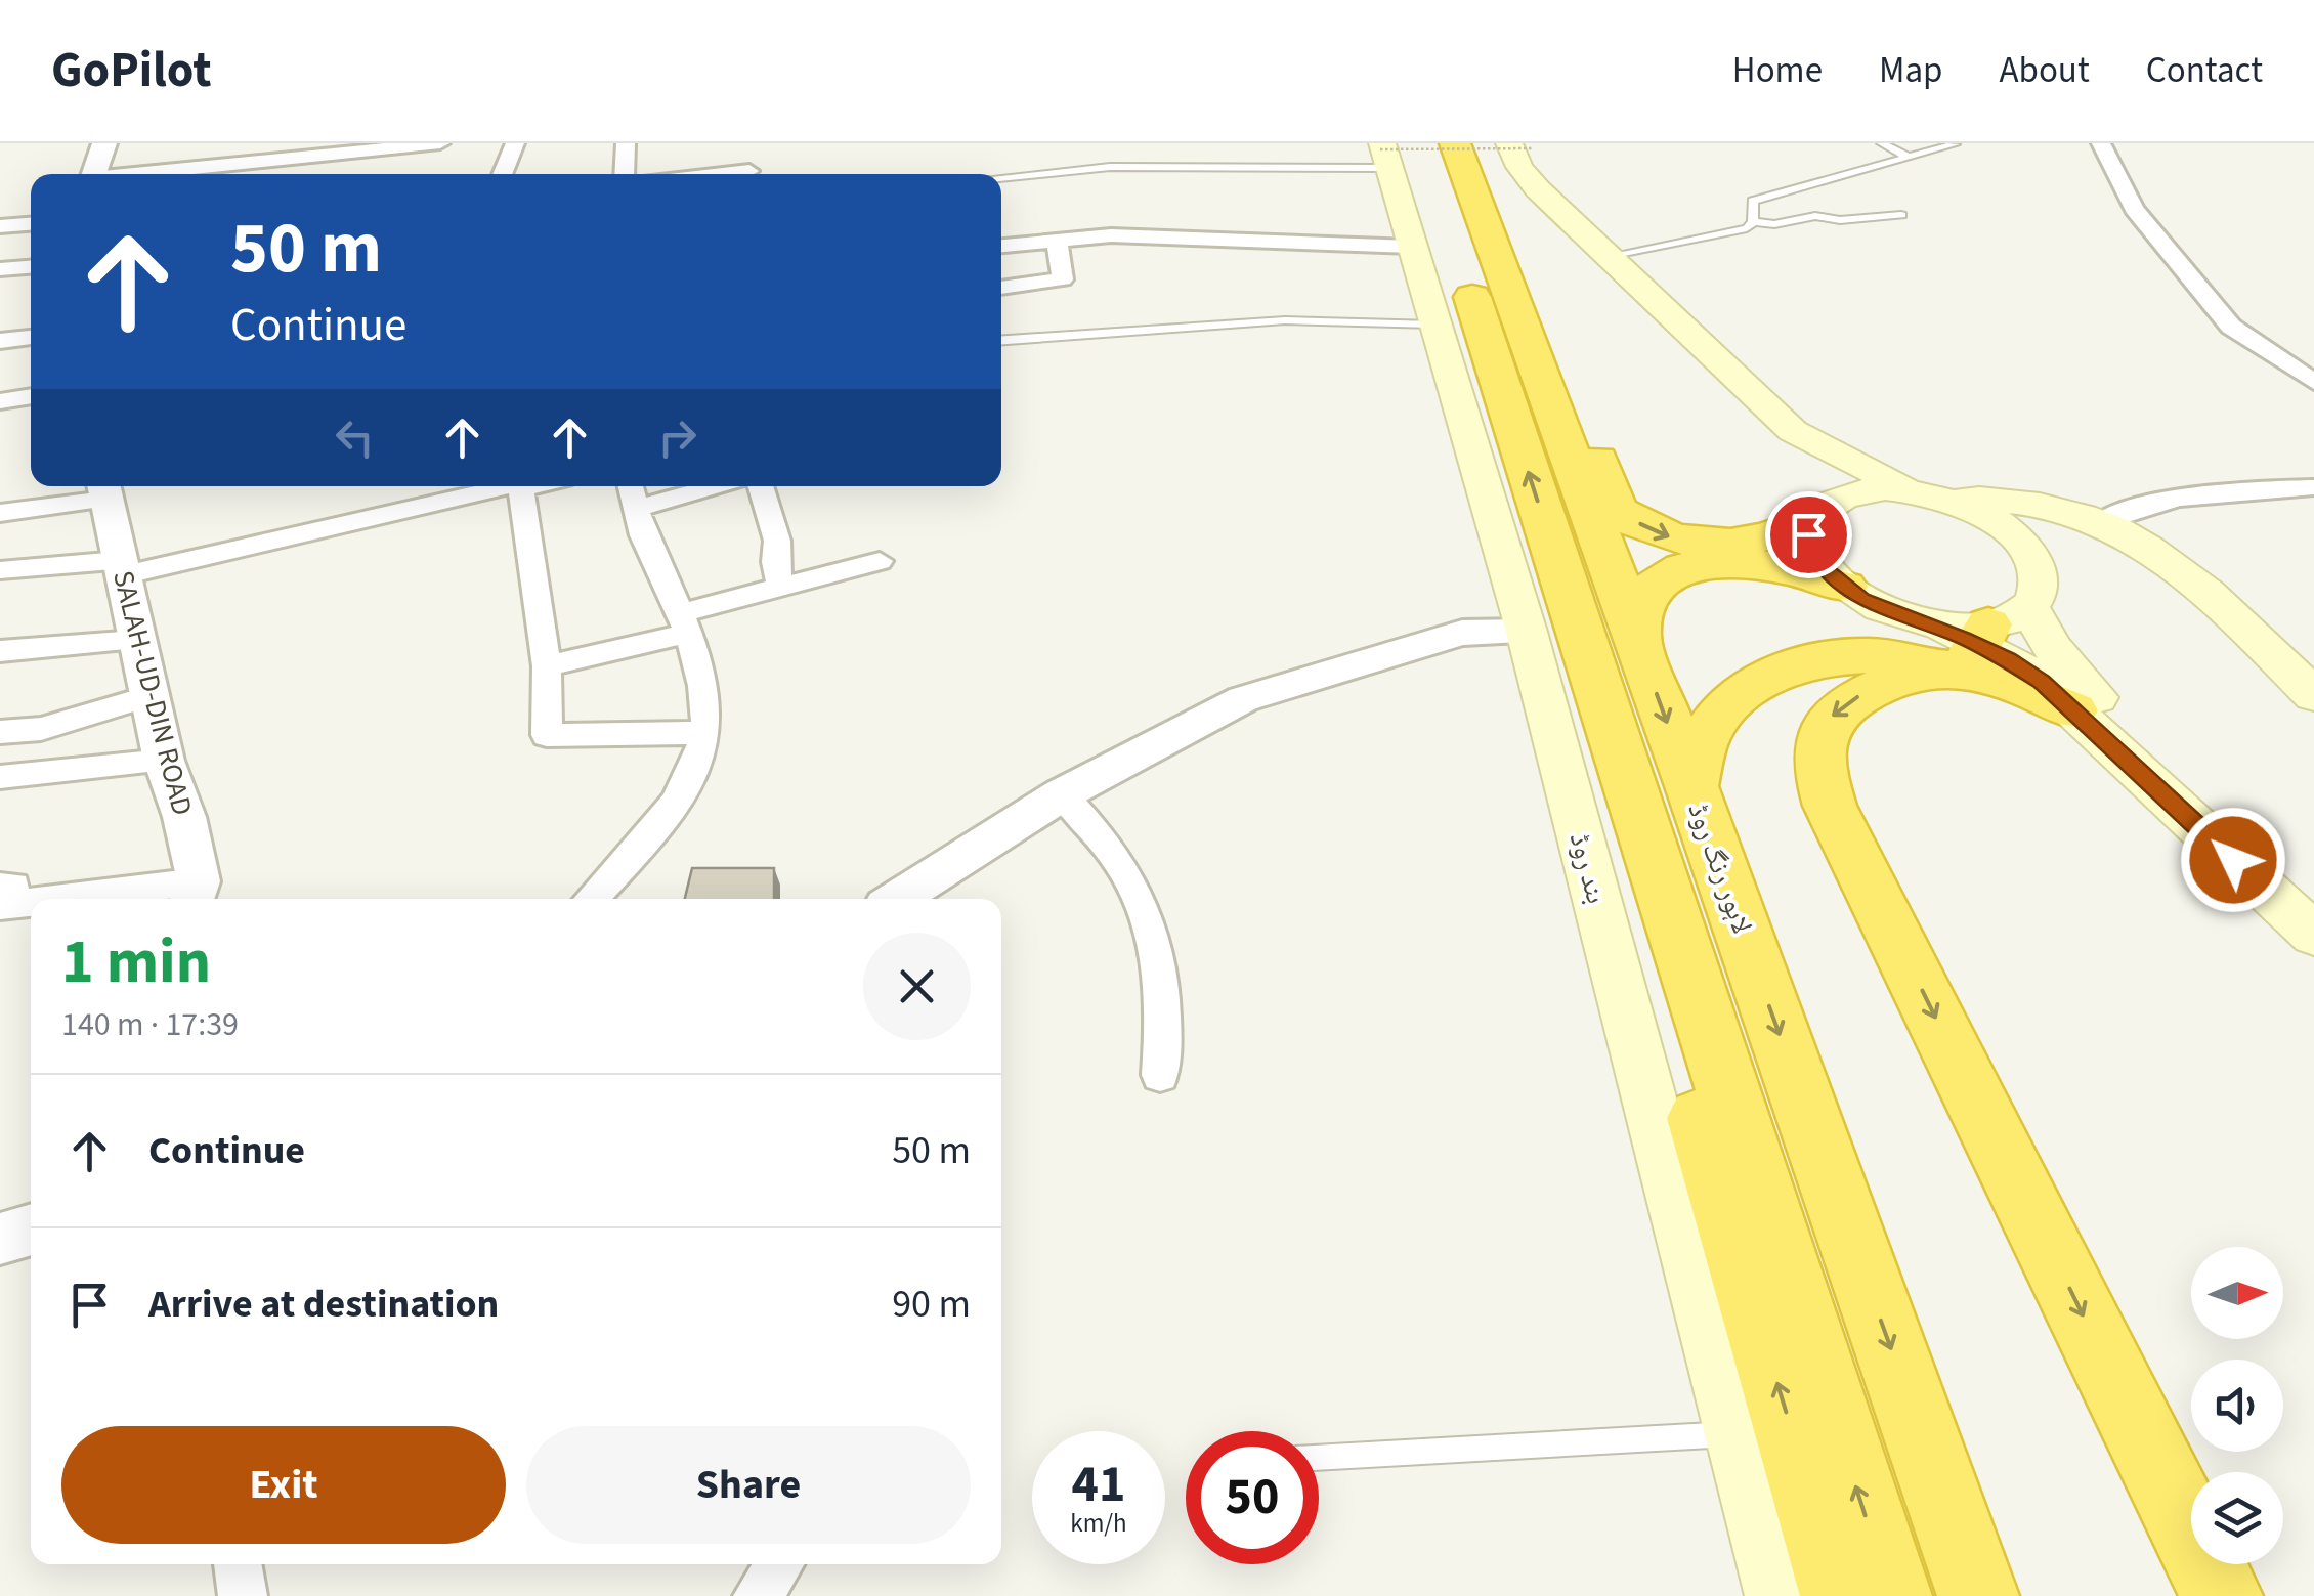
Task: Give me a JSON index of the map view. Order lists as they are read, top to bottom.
{
  "streets": {
    "highway": ["لاہور رنگ روڈ"],
    "main road": ["بند روڈ"],
    "street": ["SALAH-UD-DIN ROAD"]
  },
  "crossings": [
    ["بند روڈ", "لاہور رنگ روڈ"]
  ],
  "north": "right",
  "page": {
    "header": "GoPilot",
    "nav": [
      "Home",
      "Map",
      "About",
      "Contact"
    ],
    "turn": ["50 m", "Continue"],
    "heading": ["1 min", "140 m · 17:39"],
    "list": [
      {
        "name": "Continue",
        "value": "50 m"
      },
      {
        "name": "Arrive at destination",
        "value": "90 m"
      }
    ],
    "buttons": ["Exit", "Share"],
    "speed": "41 km/h",
    "limit": "50"
  }
}
